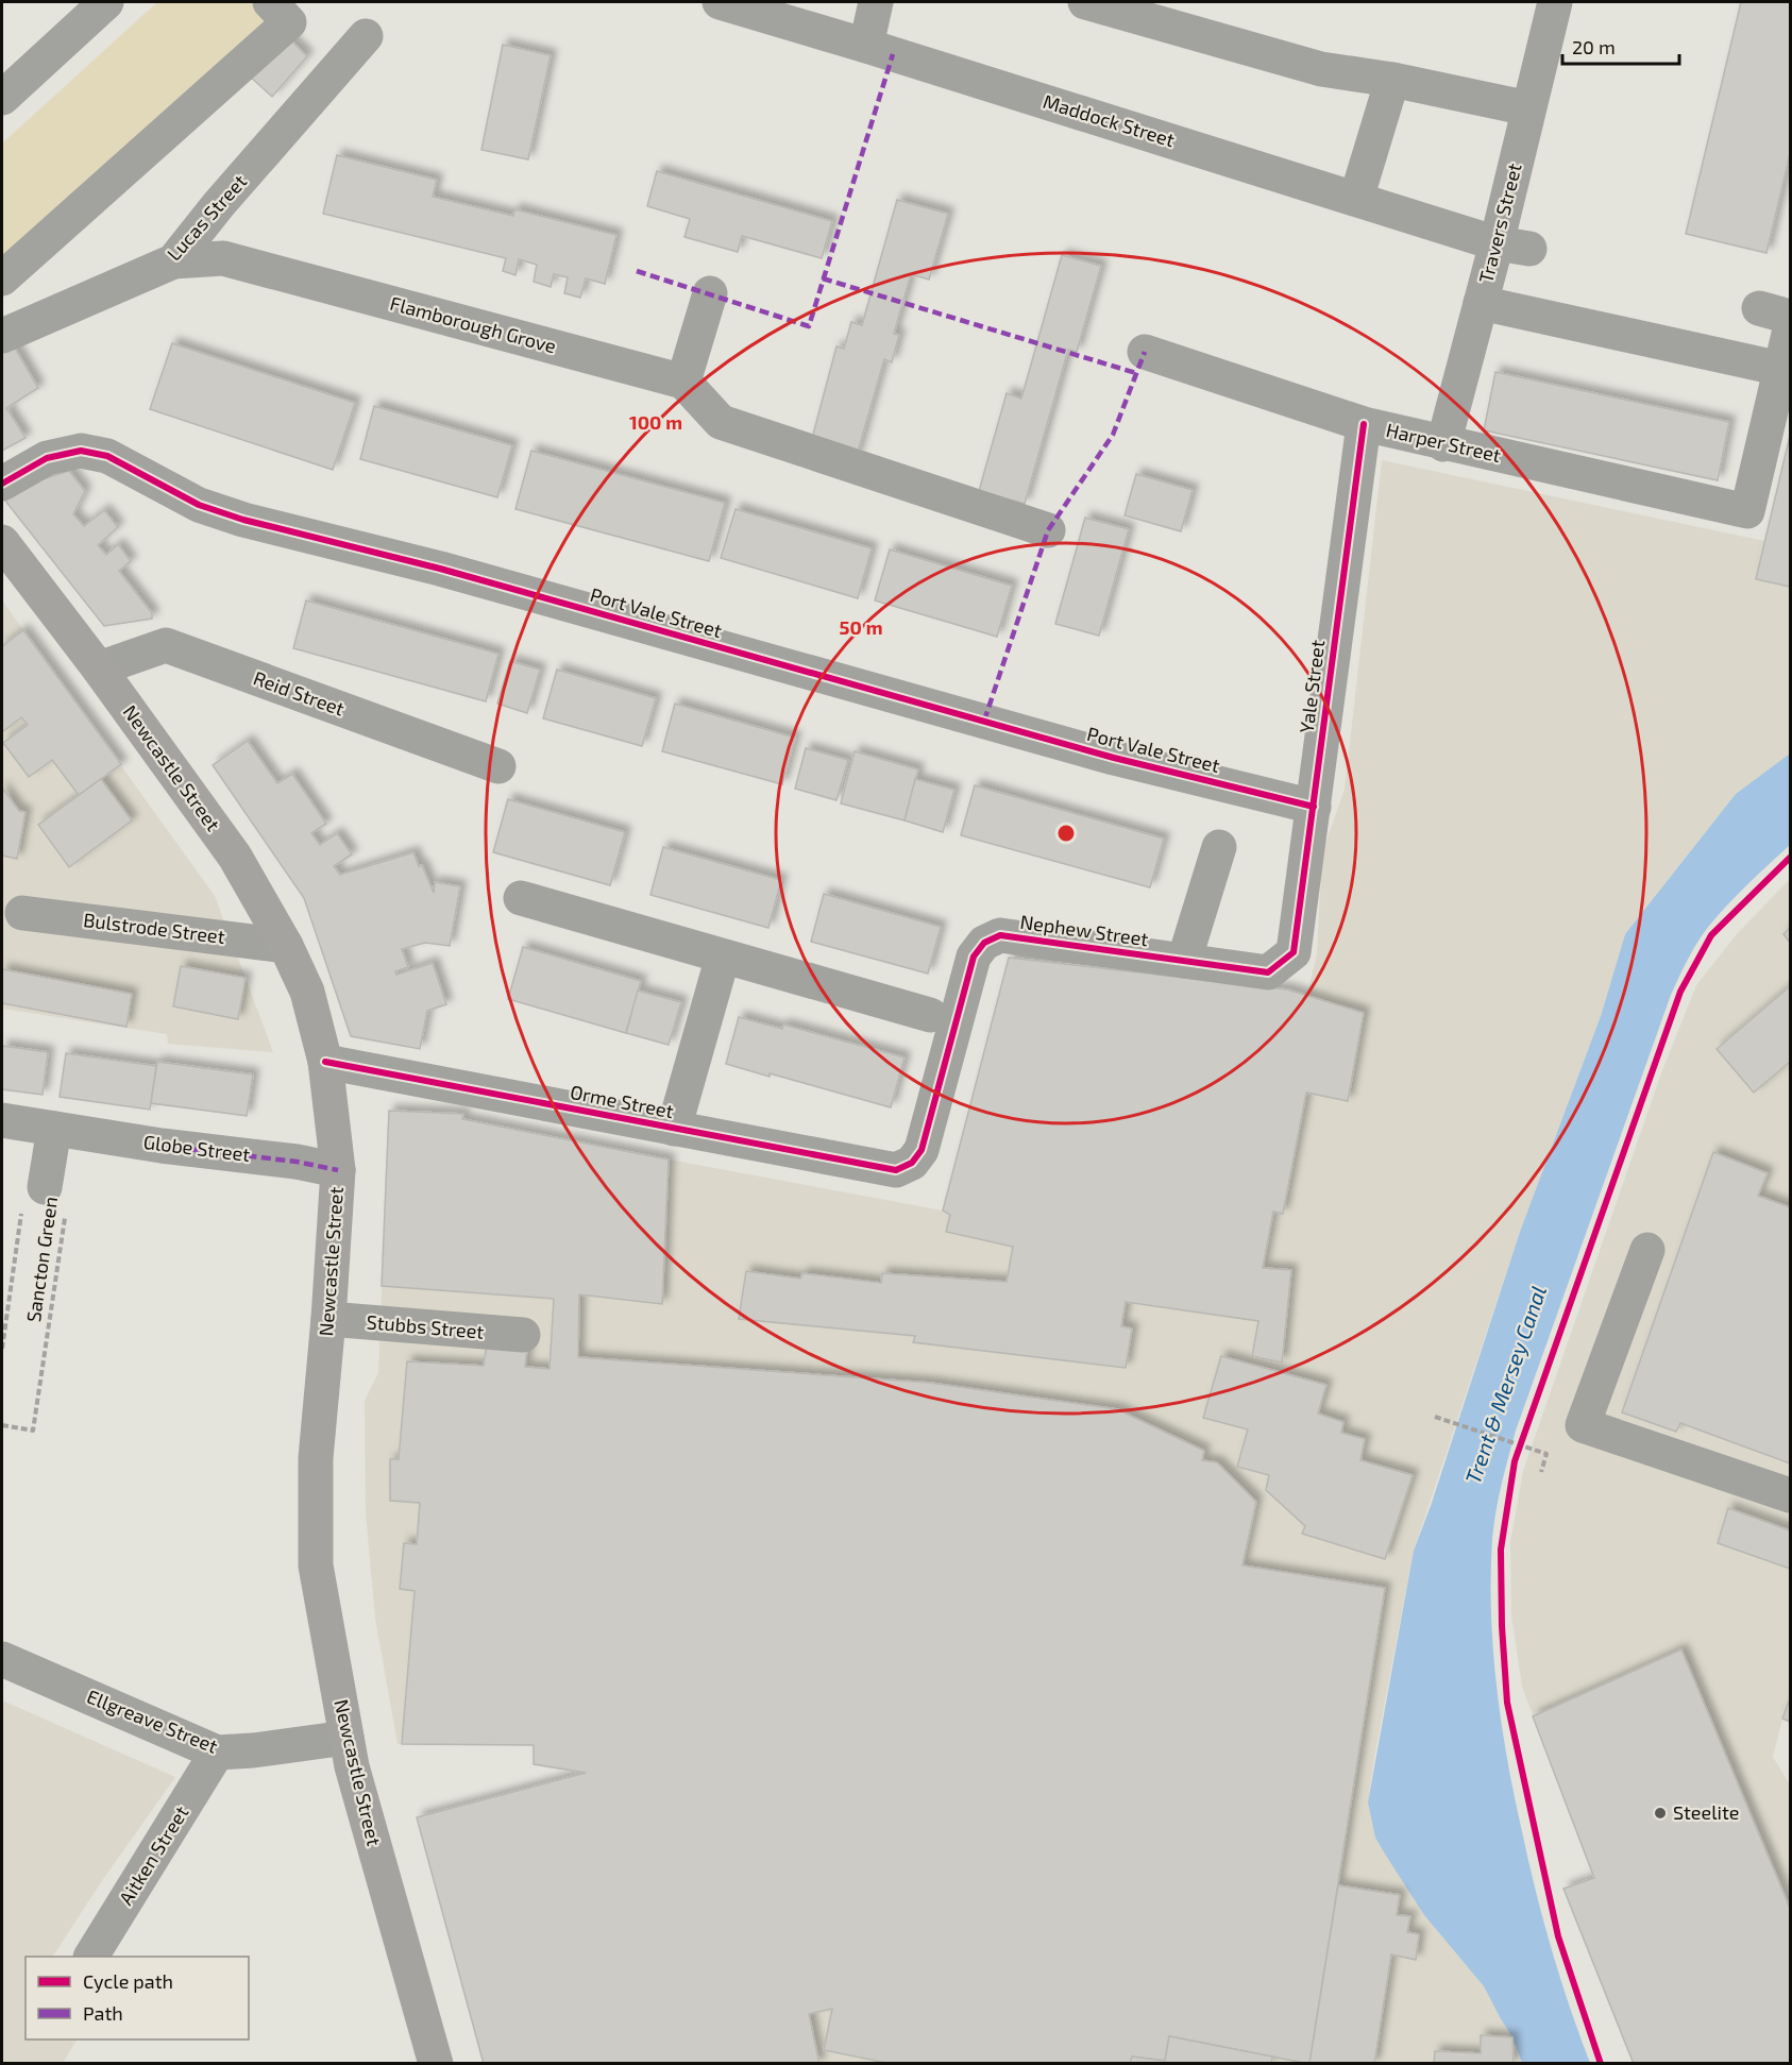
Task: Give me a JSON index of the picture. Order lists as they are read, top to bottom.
{
  "streets": {
    "main road": ["Newcastle Street"],
    "street": [
      "Maddock Street",
      "Lucas Street",
      "Travers Street",
      "Flamborough Grove",
      "Harper Street",
      "Port Vale Street",
      "Yale Street",
      "Reid Street",
      "Bulstrode Street",
      "Nephew Street",
      "Orme Street",
      "Globe Street",
      "Stubbs Street",
      "Ellgreave Street",
      "Aitken Street"
    ],
    "path": ["Sancton Green"]
  },
  "crossings": [
    ["Maddock Street", "Travers Street"],
    ["Lucas Street", "Flamborough Grove"],
    ["Travers Street", "Harper Street"],
    ["Harper Street", "Yale Street"],
    ["Port Vale Street", "Yale Street"],
    ["Yale Street", "Nephew Street"],
    ["Reid Street", "Newcastle Street"],
    ["Newcastle Street", "Bulstrode Street"],
    ["Newcastle Street", "Orme Street"],
    ["Newcastle Street", "Globe Street"],
    ["Newcastle Street", "Stubbs Street"],
    ["Newcastle Street", "Ellgreave Street"],
    ["Nephew Street", "Orme Street"],
    ["Ellgreave Street", "Aitken Street"]
  ],
  "water": ["Trent & Mersey Canal"],
  "places": ["Steelite"],
  "legend": ["Cycle path", "Path"],
  "scale_bar": "20 m",
  "rings": ["100 m", "50 m"]
}
